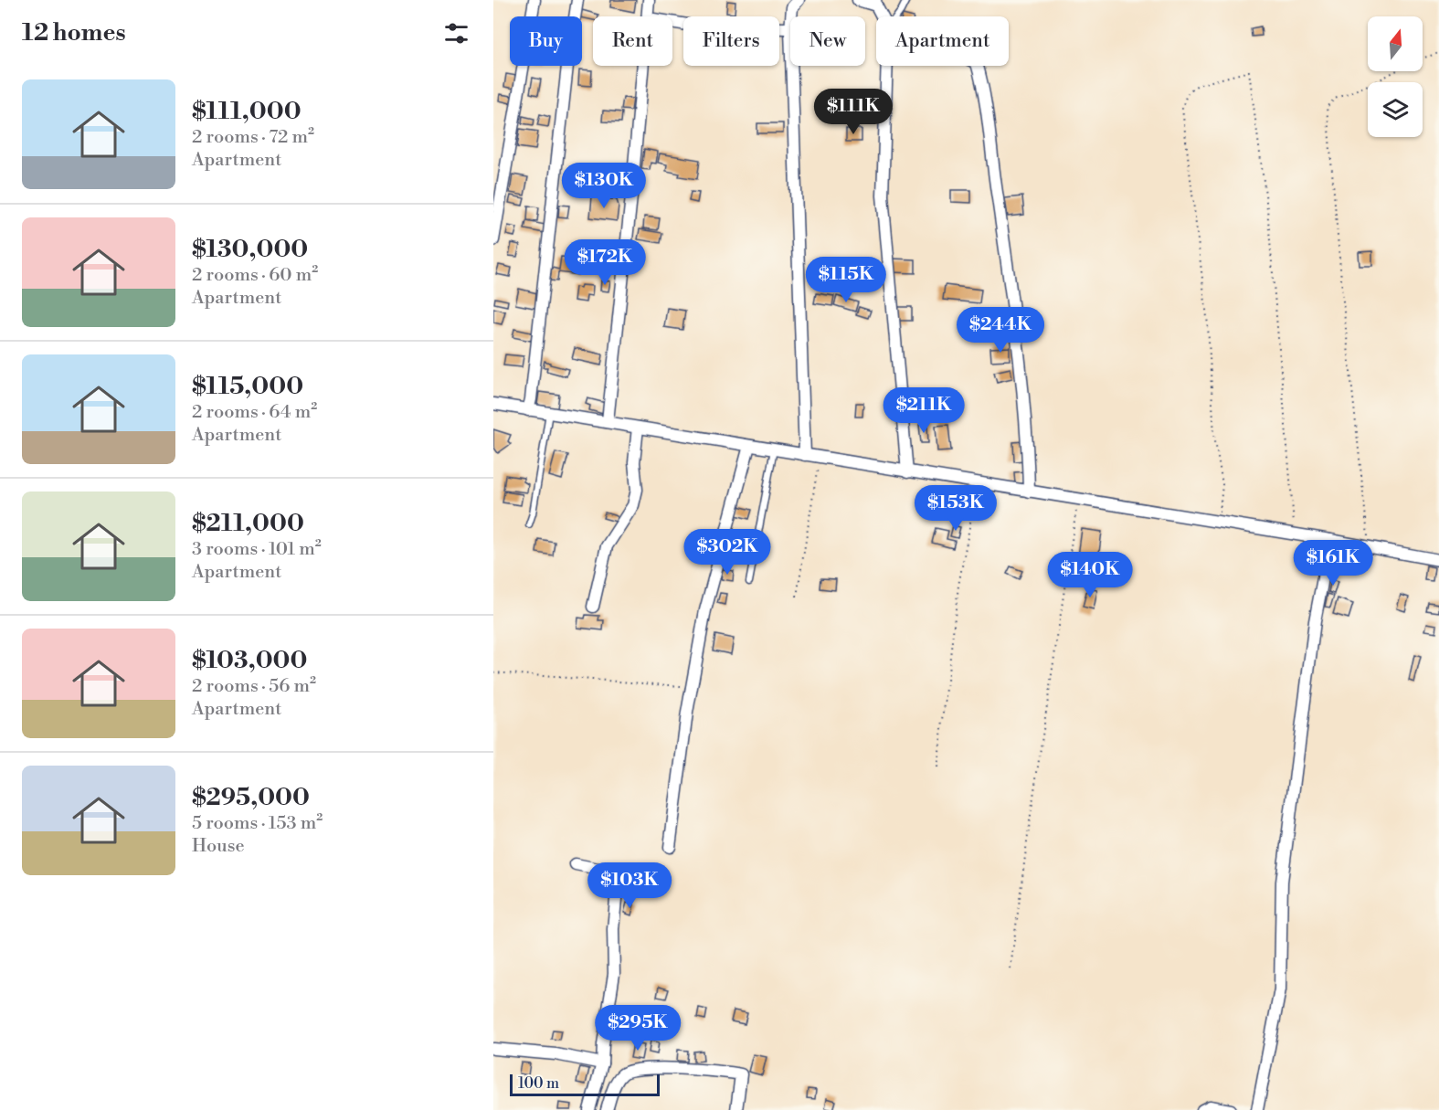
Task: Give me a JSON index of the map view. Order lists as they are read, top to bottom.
{
  "scale_bar": "100 m",
  "north": "top",
  "page": {
    "heading": "12 homes",
    "chip": [
      "Buy",
      "Rent",
      "Filters",
      "New",
      "Apartment"
    ],
    "list": [
      {
        "name": "$111,000",
        "note": "2 rooms · 72 m² · Apartment"
      },
      {
        "name": "$130,000",
        "note": "2 rooms · 60 m² · Apartment"
      },
      {
        "name": "$115,000",
        "note": "2 rooms · 64 m² · Apartment"
      },
      {
        "name": "$211,000",
        "note": "3 rooms · 101 m² · Apartment"
      },
      {
        "name": "$103,000",
        "note": "2 rooms · 56 m² · Apartment"
      },
      {
        "name": "$295,000",
        "note": "5 rooms · 153 m² · House"
      }
    ],
    "price": [
      "$111K",
      "$130K",
      "$172K",
      "$115K",
      "$244K",
      "$211K",
      "$153K",
      "$302K",
      "$161K",
      "$140K",
      "$103K",
      "$295K"
    ],
    "scale": "100 m"
  }
}
